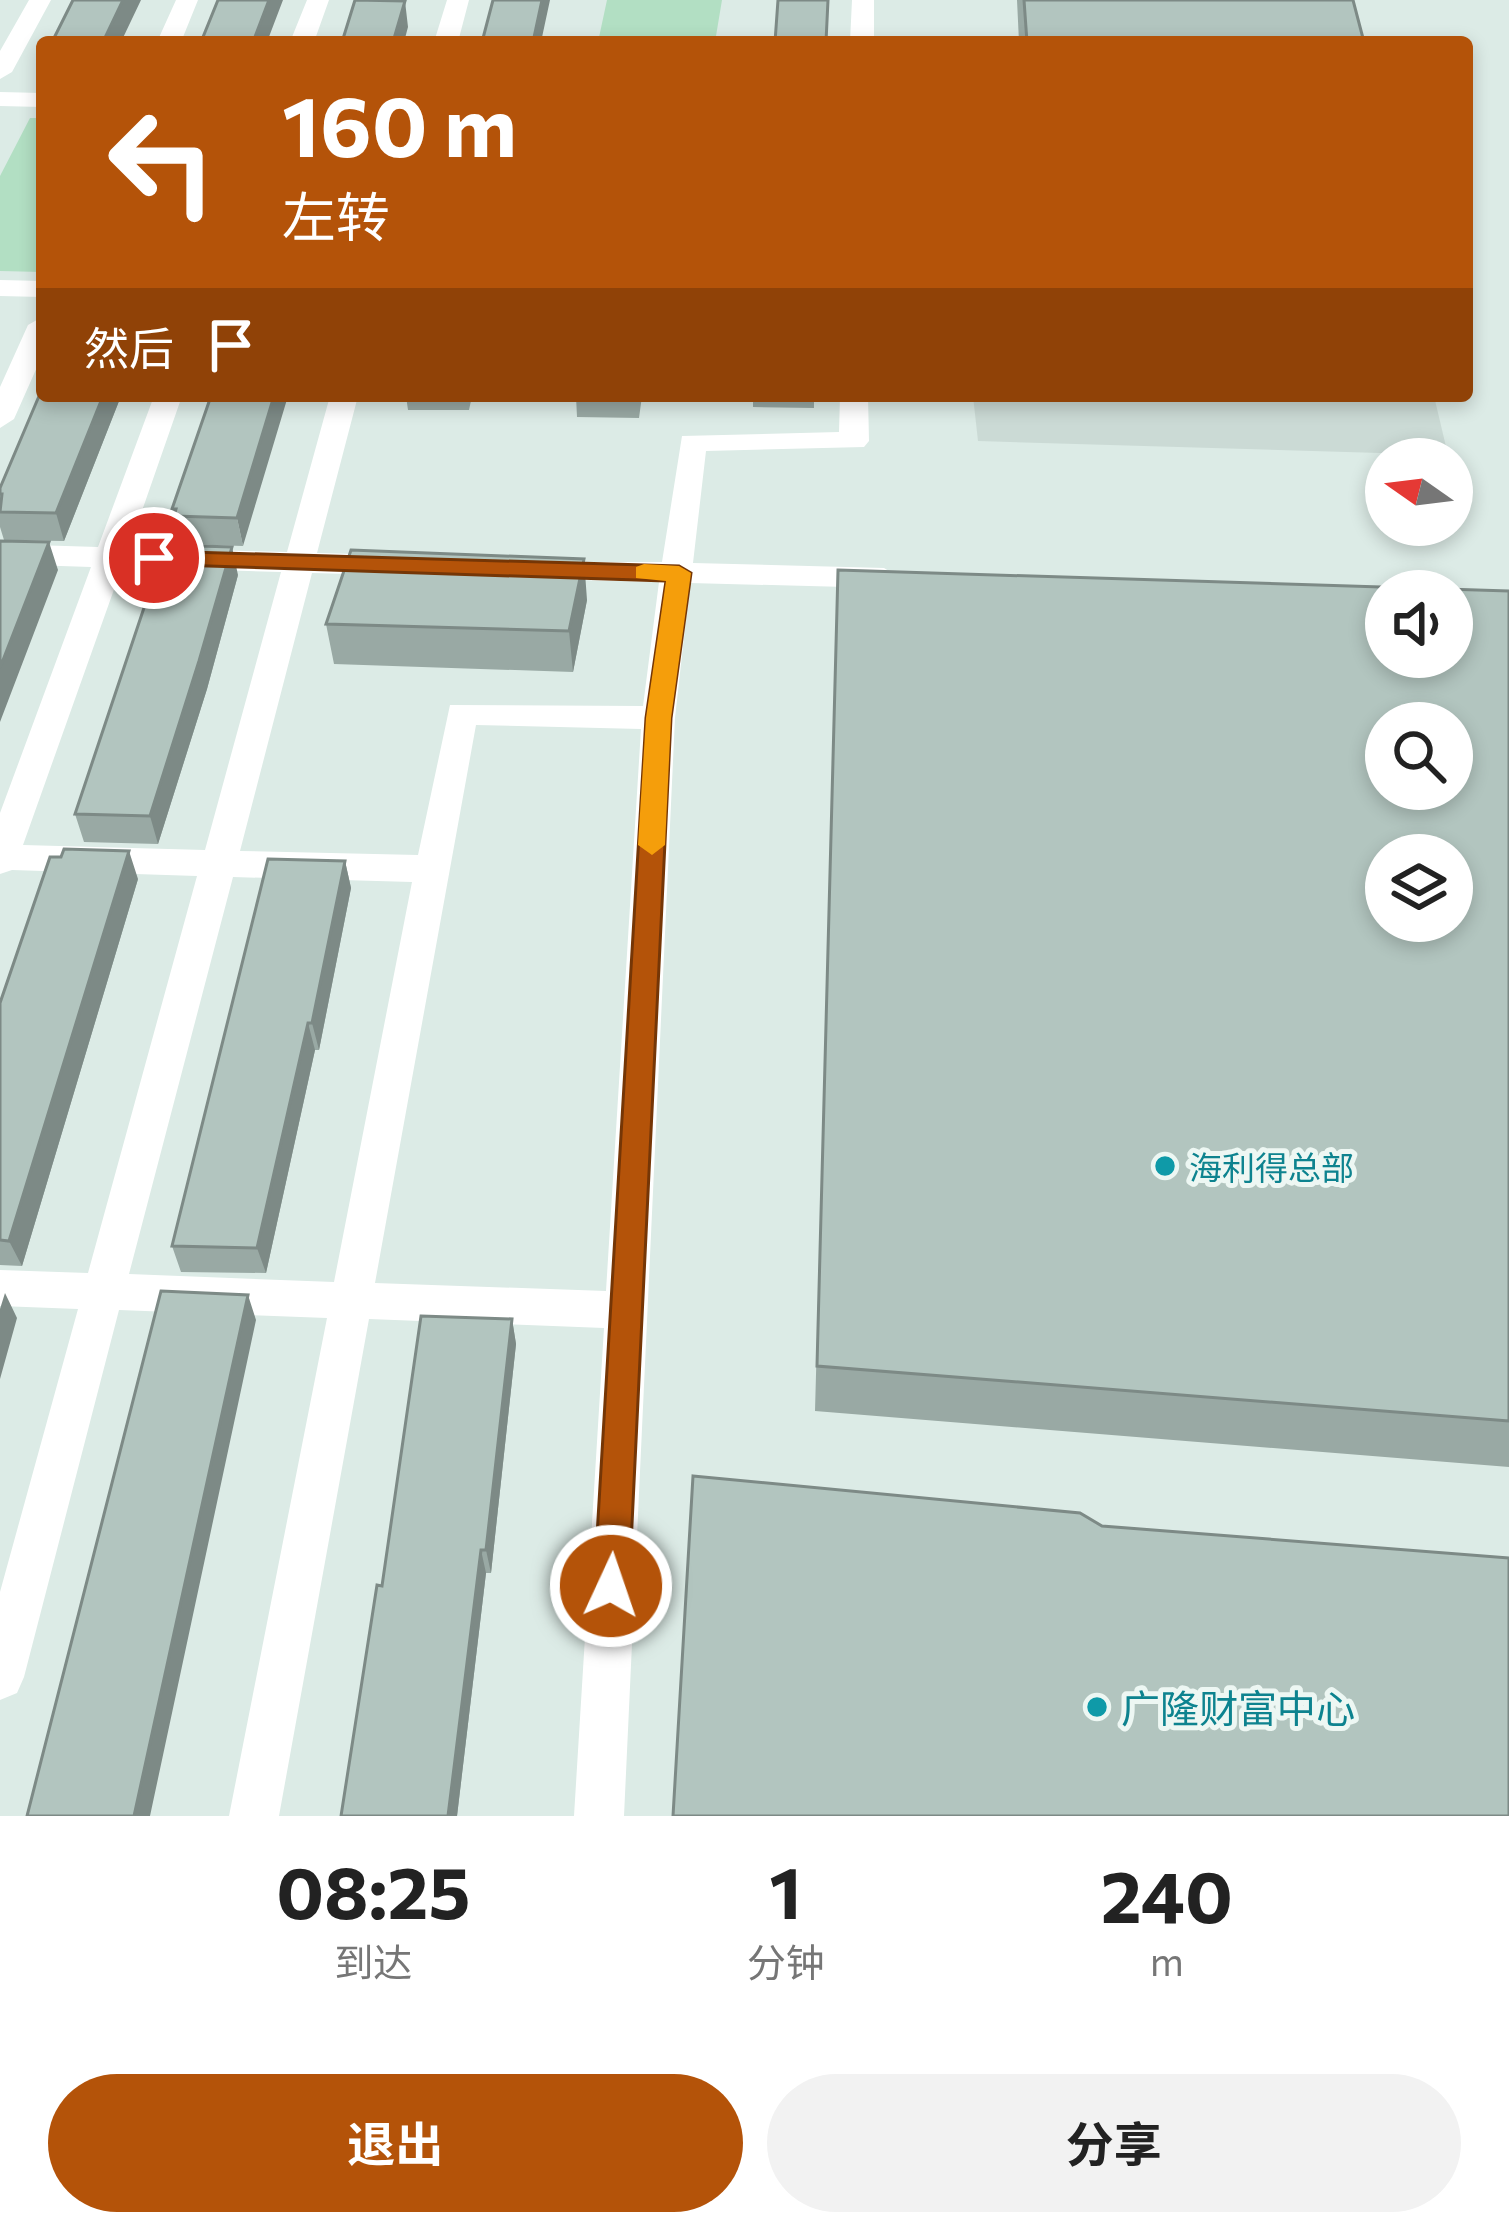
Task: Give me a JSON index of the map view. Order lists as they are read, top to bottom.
{
  "places": ["海利得总部", "广隆财富中心"],
  "north": "left",
  "page": {
    "turn": ["160 m", "左转"],
    "then": "然后",
    "eta": [
      "08:25",
      "到达",
      "1",
      "分钟",
      "240",
      "m"
    ],
    "buttons": ["退出", "分享"]
  }
}
